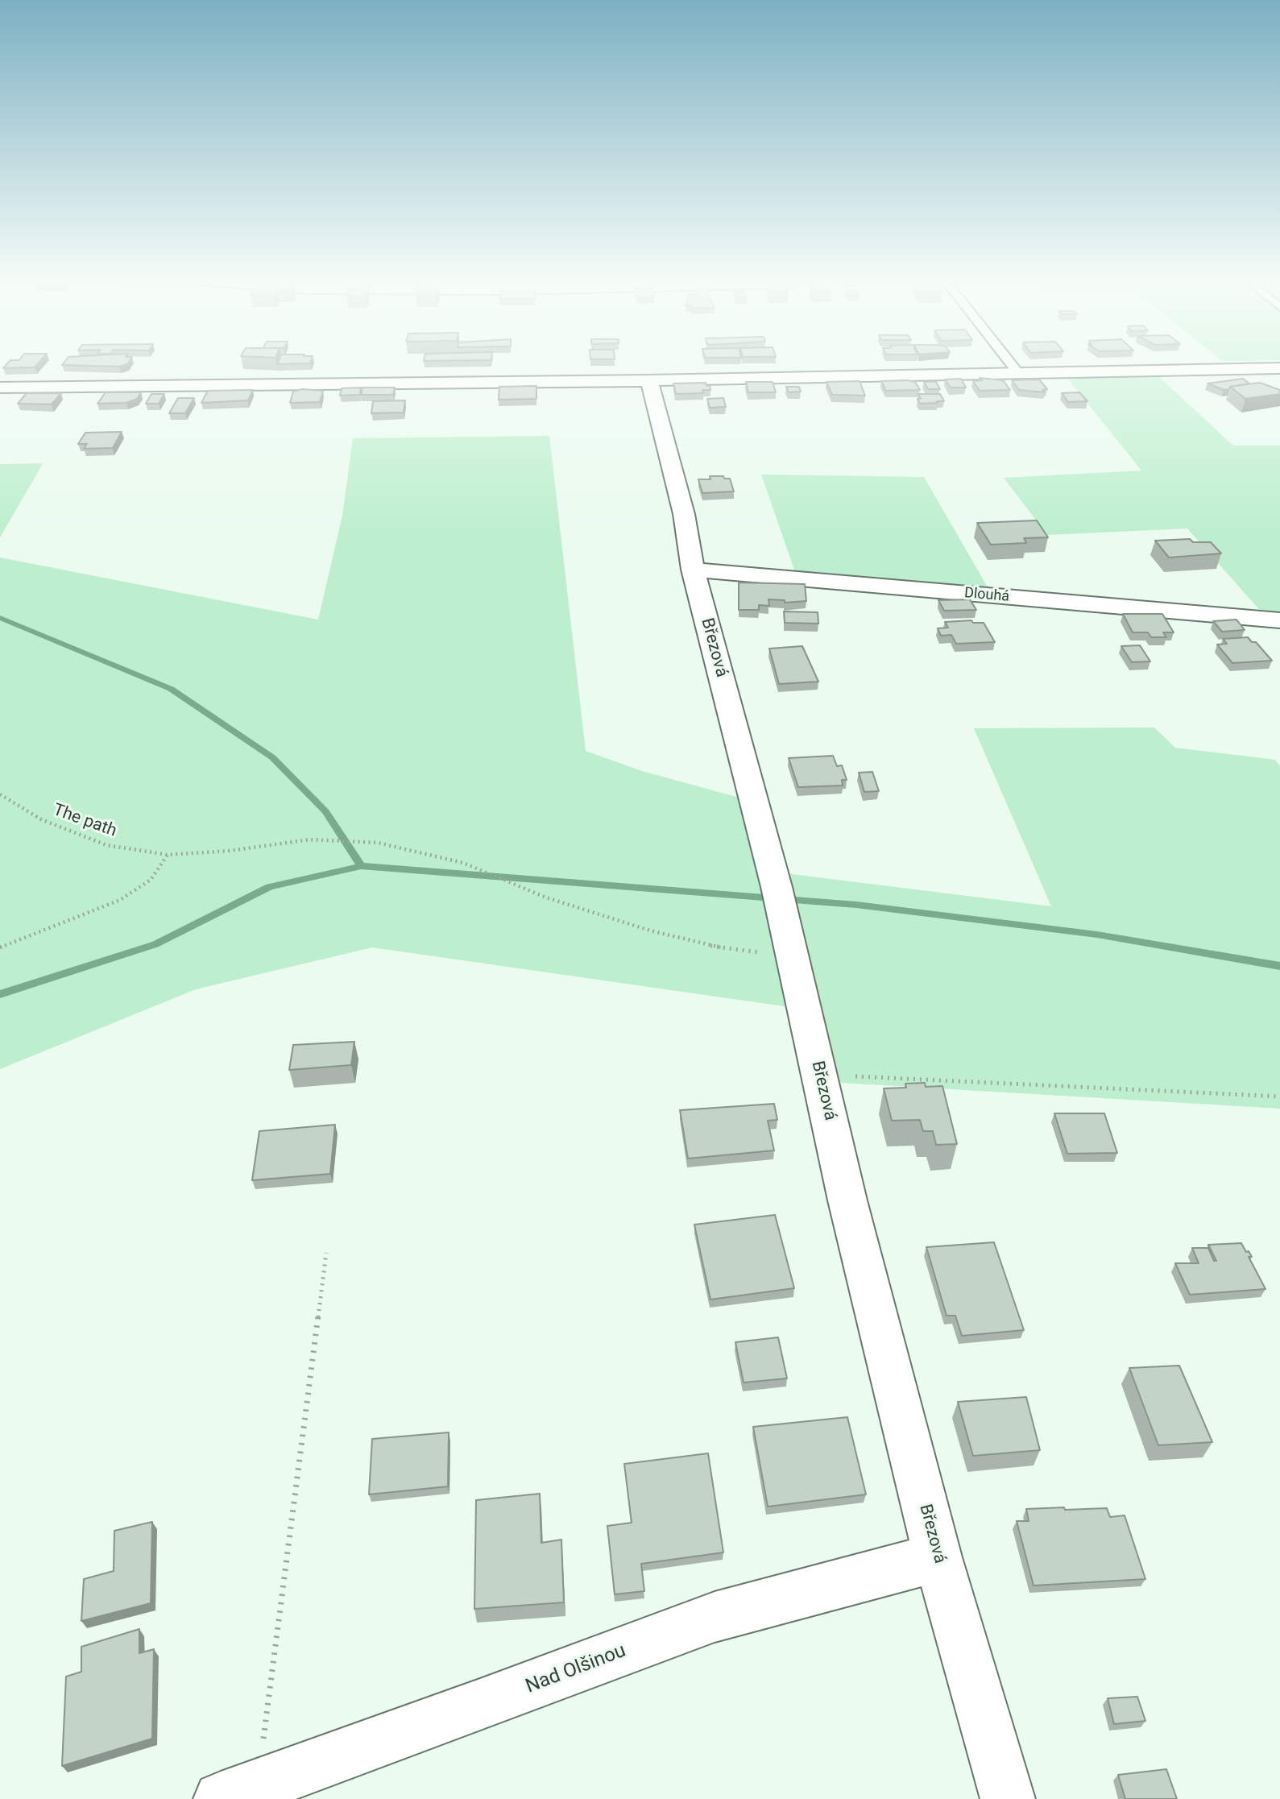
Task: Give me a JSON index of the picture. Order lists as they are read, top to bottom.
{
  "streets": {
    "street": ["Dlouhá", "Březová", "Nad Olšinou"],
    "path": ["The path"]
  },
  "crossings": [
    ["Dlouhá", "Březová"],
    ["Březová", "The path"],
    ["Březová", "Nad Olšinou"]
  ]
}
